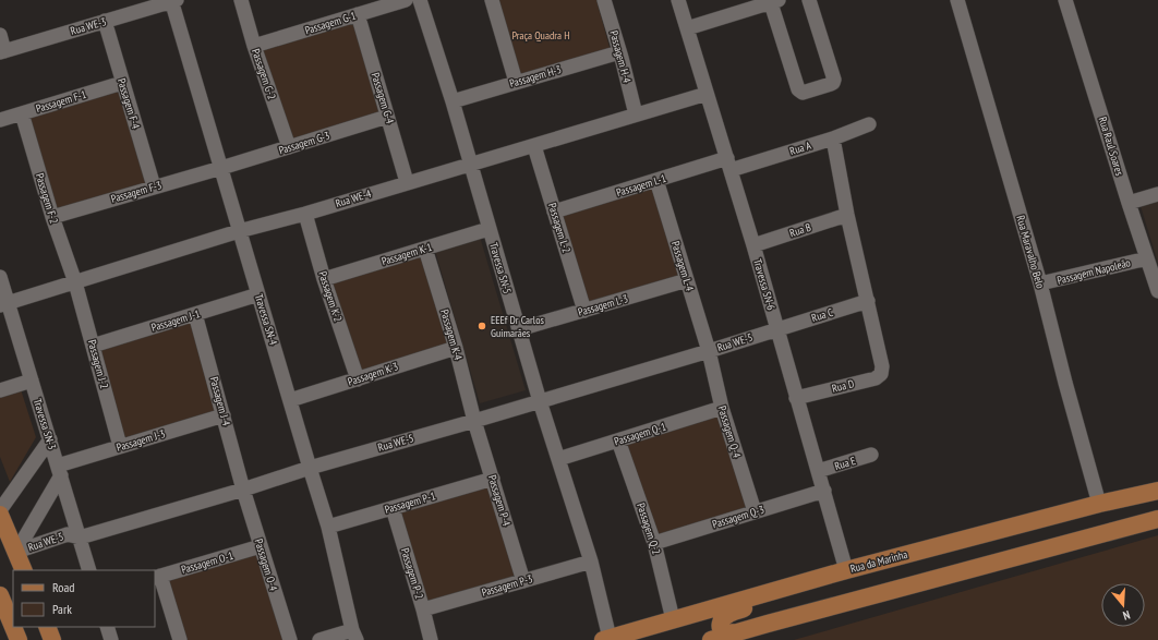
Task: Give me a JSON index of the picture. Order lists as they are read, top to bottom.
{
  "streets": {
    "main road": ["Rua da Marinha"],
    "street": [
      "Passagem G-1",
      "Rua WE-3",
      "Passagem H-4",
      "Passagem G-2",
      "Passagem H-3",
      "Passagem G-4",
      "Passagem F-1",
      "Passagem F-4",
      "Passagem G-3",
      "Rua Raul Soares",
      "Rua A",
      "Passagem L-1",
      "Passagem F-3",
      "Passagem F-2",
      "Rua WE-4",
      "Passagem L-2",
      "Rua B",
      "Rua Maravalho Belo",
      "Passagem K-1",
      "Passagem L-4",
      "Travessa SN-5",
      "Passagem Napoleão",
      "Travessa SN-6",
      "Passagem K-2",
      "Passagem L-3",
      "Rua C",
      "Travessa SN-4",
      "Passagem J-1",
      "Passagem K-4",
      "Rua WE-5",
      "Passagem J-2",
      "Passagem K-3",
      "Rua D",
      "Passagem J-4",
      "Travessa SN-3",
      "Passagem Q-4",
      "Passagem Q-1",
      "Passagem J-3",
      "Rua E",
      "Passagem P-4",
      "Passagem P-1",
      "Passagem Q-3",
      "Passagem Q-2",
      "Passagem O-1",
      "Passagem O-4",
      "Passagem P-2",
      "Passagem P-3"
    ]
  },
  "crossings": [
    ["Passagem G-1", "Passagem G-2"],
    ["Passagem G-1", "Passagem G-4"],
    ["Rua WE-3", "Passagem F-4"],
    ["Rua WE-3", "Travessa SN-4"],
    ["Passagem H-4", "Passagem H-3"],
    ["Passagem H-4", "Rua WE-4"],
    ["Passagem G-2", "Passagem G-3"],
    ["Passagem H-3", "Travessa SN-5"],
    ["Passagem G-4", "Passagem G-3"],
    ["Passagem G-4", "Rua WE-4"],
    ["Passagem F-1", "Passagem F-4"],
    ["Passagem F-1", "Passagem F-2"],
    ["Passagem F-4", "Passagem F-3"],
    ["Passagem G-3", "Passagem F-3"],
    ["Passagem G-3", "Travessa SN-4"],
    ["Rua Raul Soares", "Passagem Napoleão"],
    ["Rua A", "Passagem L-1"],
    ["Rua A", "Travessa SN-6"],
    ["Passagem L-1", "Passagem L-2"],
    ["Passagem L-1", "Passagem L-4"],
    ["Passagem L-1", "Travessa SN-6"],
    ["Passagem F-3", "Passagem F-2"],
    ["Passagem F-3", "Travessa SN-4"],
    ["Passagem F-2", "Rua WE-4"],
    ["Passagem F-2", "Passagem J-2"],
    ["Rua WE-4", "Passagem L-2"],
    ["Rua WE-4", "Travessa SN-5"],
    ["Rua WE-4", "Travessa SN-6"],
    ["Rua WE-4", "Passagem K-2"],
    ["Rua WE-4", "Travessa SN-4"],
    ["Rua WE-4", "Passagem J-2"],
    ["Rua WE-4", "Travessa SN-3"],
    ["Passagem L-2", "Passagem L-3"],
    ["Rua B", "Travessa SN-6"],
    ["Rua Maravalho Belo", "Passagem Napoleão"],
    ["Rua Maravalho Belo", "Rua da Marinha"],
    ["Passagem K-1", "Travessa SN-5"],
    ["Passagem K-1", "Passagem K-2"],
    ["Passagem K-1", "Passagem K-4"],
    ["Passagem L-4", "Passagem L-3"],
    ["Passagem L-4", "Rua WE-5"],
    ["Passagem L-4", "Passagem Q-4"],
    ["Travessa SN-5", "Passagem L-3"],
    ["Travessa SN-5", "Rua WE-5"],
    ["Travessa SN-5", "Passagem Q-1"],
    ["Travessa SN-5", "Rua da Marinha"],
    ["Travessa SN-5", "Passagem P-3"],
    ["Travessa SN-6", "Rua C"],
    ["Travessa SN-6", "Rua WE-5"],
    ["Travessa SN-6", "Rua D"],
    ["Travessa SN-6", "Rua E"],
    ["Travessa SN-6", "Passagem Q-3"],
    ["Travessa SN-6", "Rua da Marinha"],
    ["Passagem K-2", "Passagem K-3"],
    ["Rua C", "Rua WE-5"],
    ["Rua C", "Rua D"],
    ["Travessa SN-4", "Passagem J-1"],
    ["Travessa SN-4", "Rua WE-5"],
    ["Travessa SN-4", "Passagem K-3"],
    ["Travessa SN-4", "Passagem P-1"],
    ["Passagem J-1", "Passagem J-2"],
    ["Passagem J-1", "Passagem J-4"],
    ["Passagem K-4", "Rua WE-5"],
    ["Passagem K-4", "Passagem K-3"],
    ["Passagem K-4", "Passagem P-4"],
    ["Rua WE-5", "Passagem J-4"],
    ["Rua WE-5", "Travessa SN-3"],
    ["Rua WE-5", "Passagem Q-4"],
    ["Rua WE-5", "Passagem P-4"],
    ["Rua WE-5", "Passagem O-4"],
    ["Passagem J-2", "Passagem J-3"],
    ["Passagem J-4", "Passagem J-3"],
    ["Passagem J-4", "Passagem O-4"],
    ["Travessa SN-3", "Passagem J-3"],
    ["Passagem Q-4", "Passagem Q-1"],
    ["Passagem Q-4", "Passagem Q-3"],
    ["Passagem Q-1", "Passagem Q-2"],
    ["Passagem P-4", "Passagem P-1"],
    ["Passagem P-4", "Passagem P-3"],
    ["Passagem P-1", "Passagem P-2"],
    ["Passagem Q-3", "Passagem Q-2"],
    ["Passagem Q-2", "Rua da Marinha"],
    ["Passagem O-1", "Passagem O-4"],
    ["Passagem P-2", "Passagem P-3"]
  ],
  "parks": ["Praça Quadra H"],
  "places": ["EEEf Dr Carlos Guimarães"],
  "legend": ["Road", "Park"],
  "north": "bottom"
}
